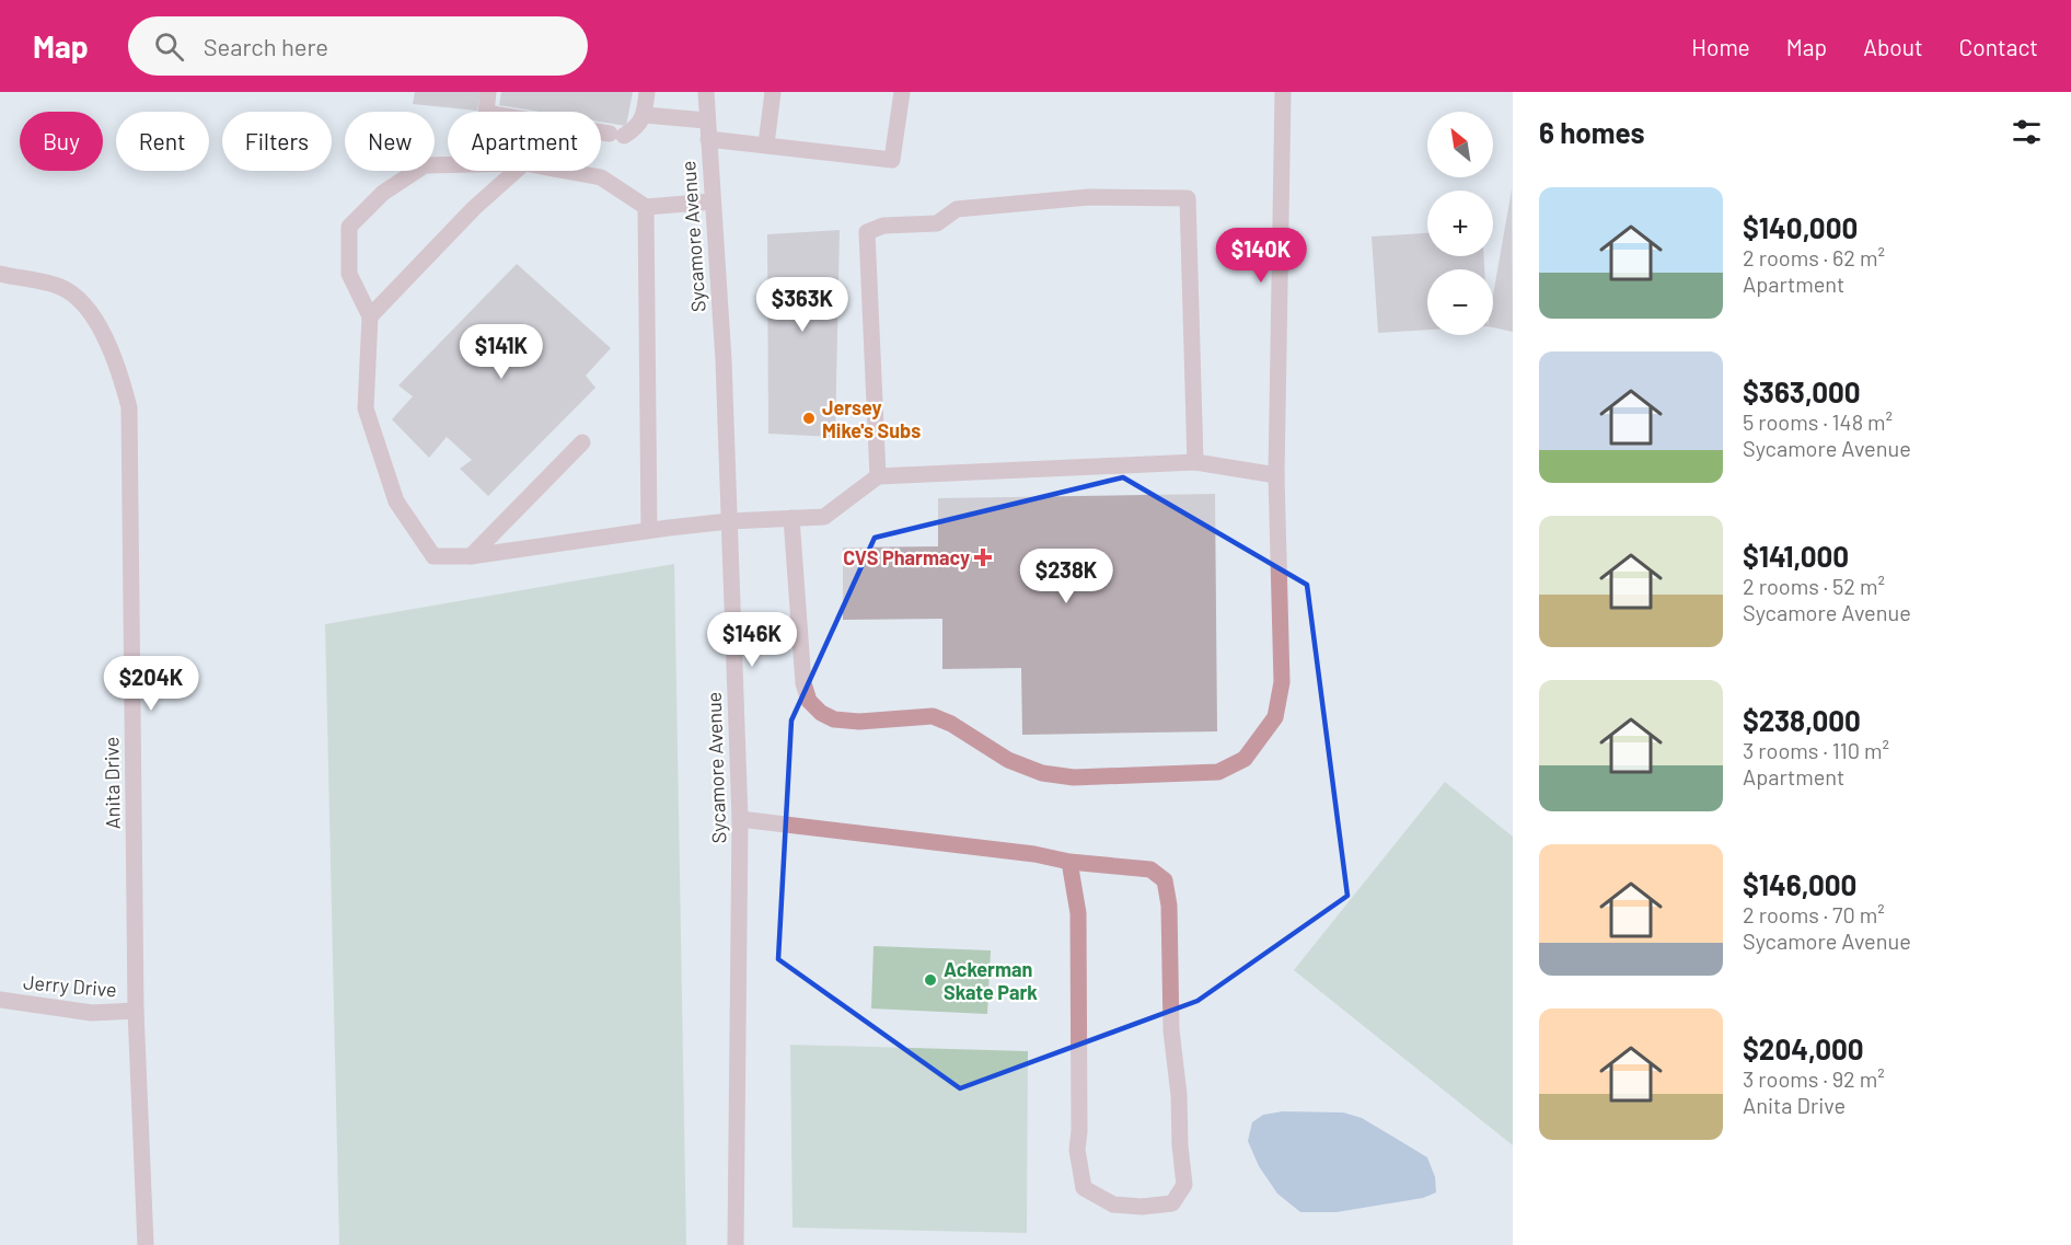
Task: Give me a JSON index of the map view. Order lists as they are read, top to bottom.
{
  "streets": {
    "street": ["Sycamore Avenue", "Anita Drive", "Jerry Drive"]
  },
  "crossings": [
    ["Anita Drive", "Jerry Drive"]
  ],
  "places": {
    "other": ["Jersey Mike's Subs", "Ackerman Skate Park"],
    "health": ["CVS Pharmacy"]
  },
  "north": "top left",
  "page": {
    "header": "Map",
    "search": "Search here",
    "nav": [
      "Home",
      "Map",
      "About",
      "Contact"
    ],
    "heading": "6 homes",
    "map_buttons": ["+", "−"],
    "chip": [
      "Buy",
      "Rent",
      "Filters",
      "New",
      "Apartment"
    ],
    "list": [
      {
        "name": "$140,000",
        "note": "2 rooms · 62 m² · Apartment"
      },
      {
        "name": "$363,000",
        "note": "5 rooms · 148 m² · Sycamore Avenue"
      },
      {
        "name": "$141,000",
        "note": "2 rooms · 52 m² · Sycamore Avenue"
      },
      {
        "name": "$238,000",
        "note": "3 rooms · 110 m² · Apartment"
      },
      {
        "name": "$146,000",
        "note": "2 rooms · 70 m² · Sycamore Avenue"
      },
      {
        "name": "$204,000",
        "note": "3 rooms · 92 m² · Anita Drive"
      }
    ],
    "price": [
      "$140K",
      "$363K",
      "$141K",
      "$238K",
      "$146K",
      "$204K"
    ]
  }
}
